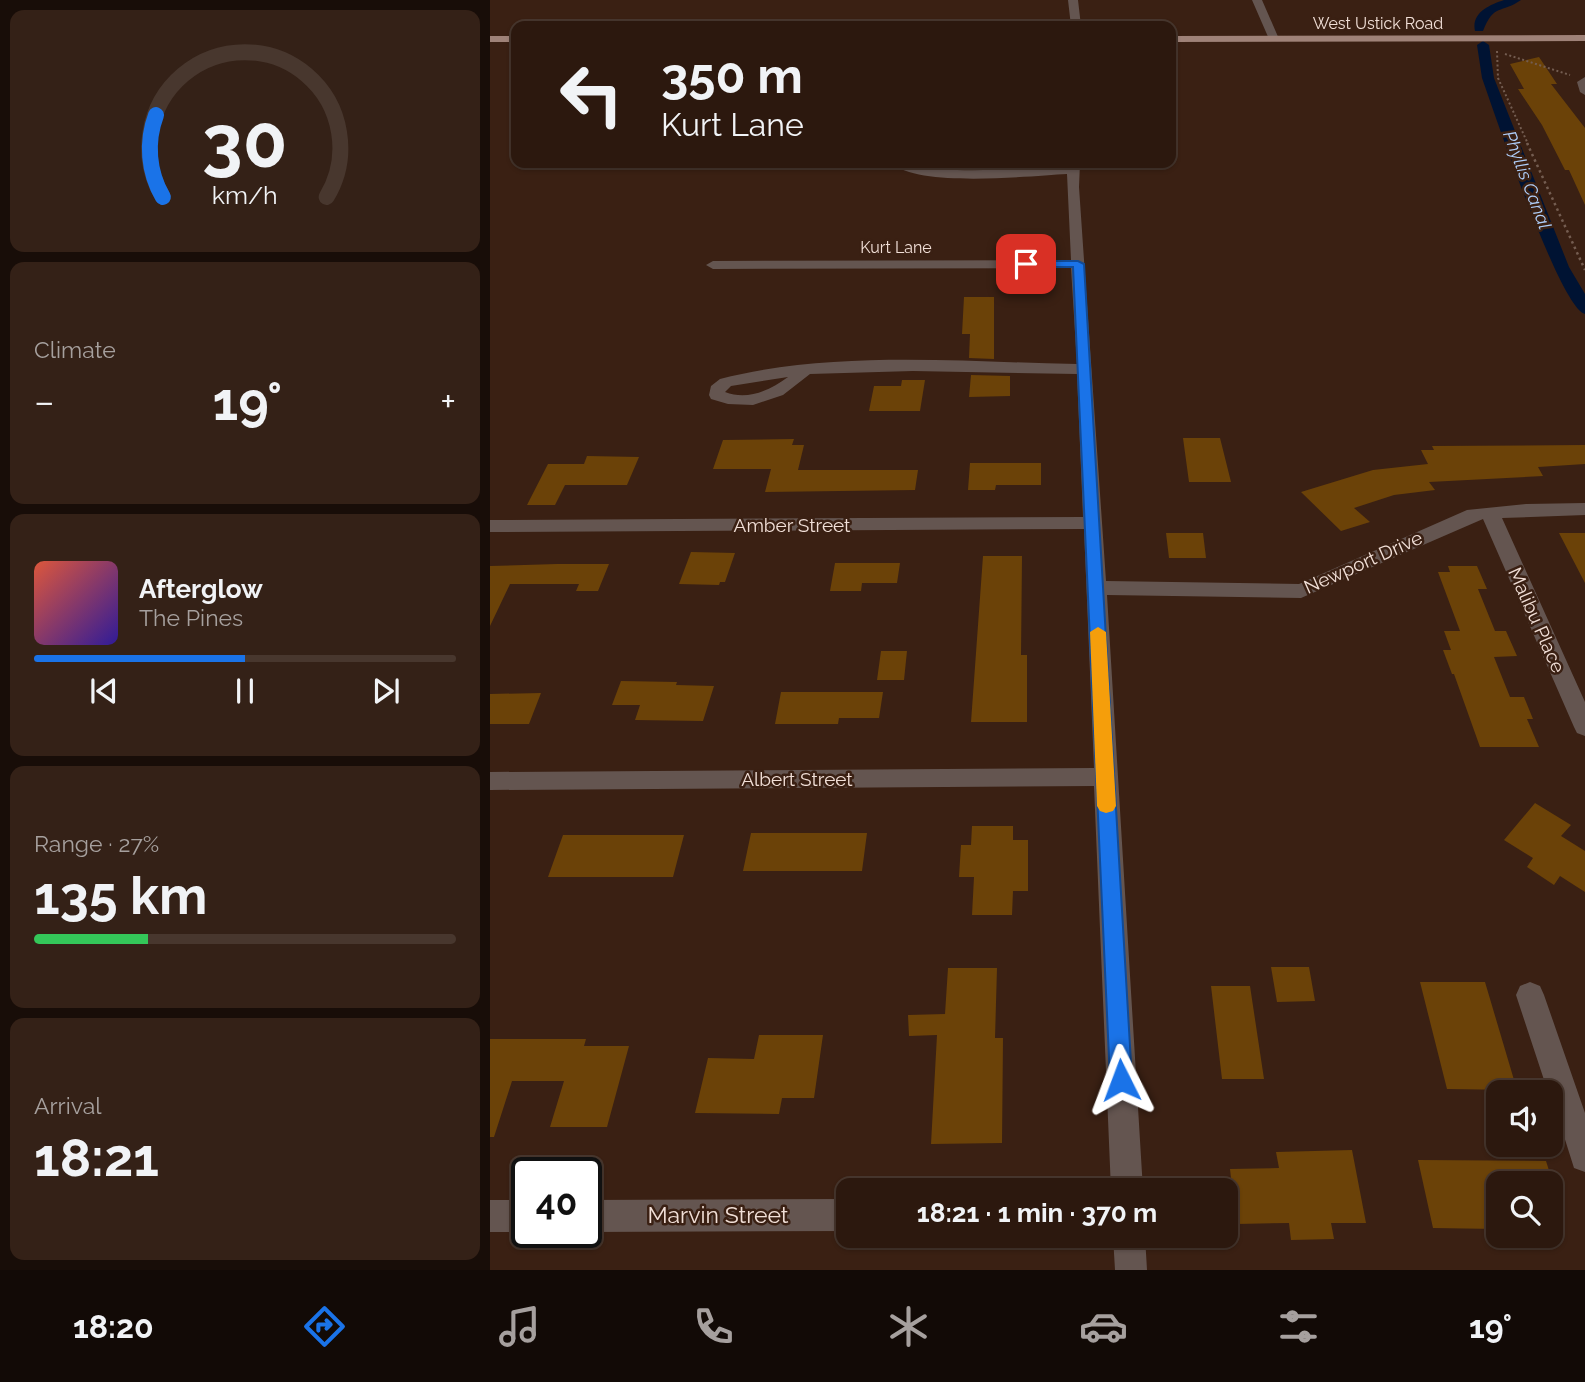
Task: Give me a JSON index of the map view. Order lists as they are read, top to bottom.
{
  "streets": {
    "main road": ["West Ustick Road"],
    "street": [
      "Kurt Lane",
      "Amber Street",
      "Newport Drive",
      "Malibu Place",
      "Albert Street",
      "Marvin Street"
    ]
  },
  "crossings": [
    ["Newport Drive", "Malibu Place"]
  ],
  "water": ["Phyllis Canal"],
  "page": {
    "turn": ["350 m", "Kurt Lane"],
    "tile": [
      "Climate",
      ["Range · 27%", "135 km"],
      ["Arrival", "18:21"]
    ],
    "heat": ["−", "19°", "+"],
    "song": ["Afterglow", "The Pines"],
    "limit": "40",
    "trip": "18:21 · 1 min · 370 m",
    "tabs": ["18:20", "19°"],
    "gauge": ["30", "km/h"]
  }
}
